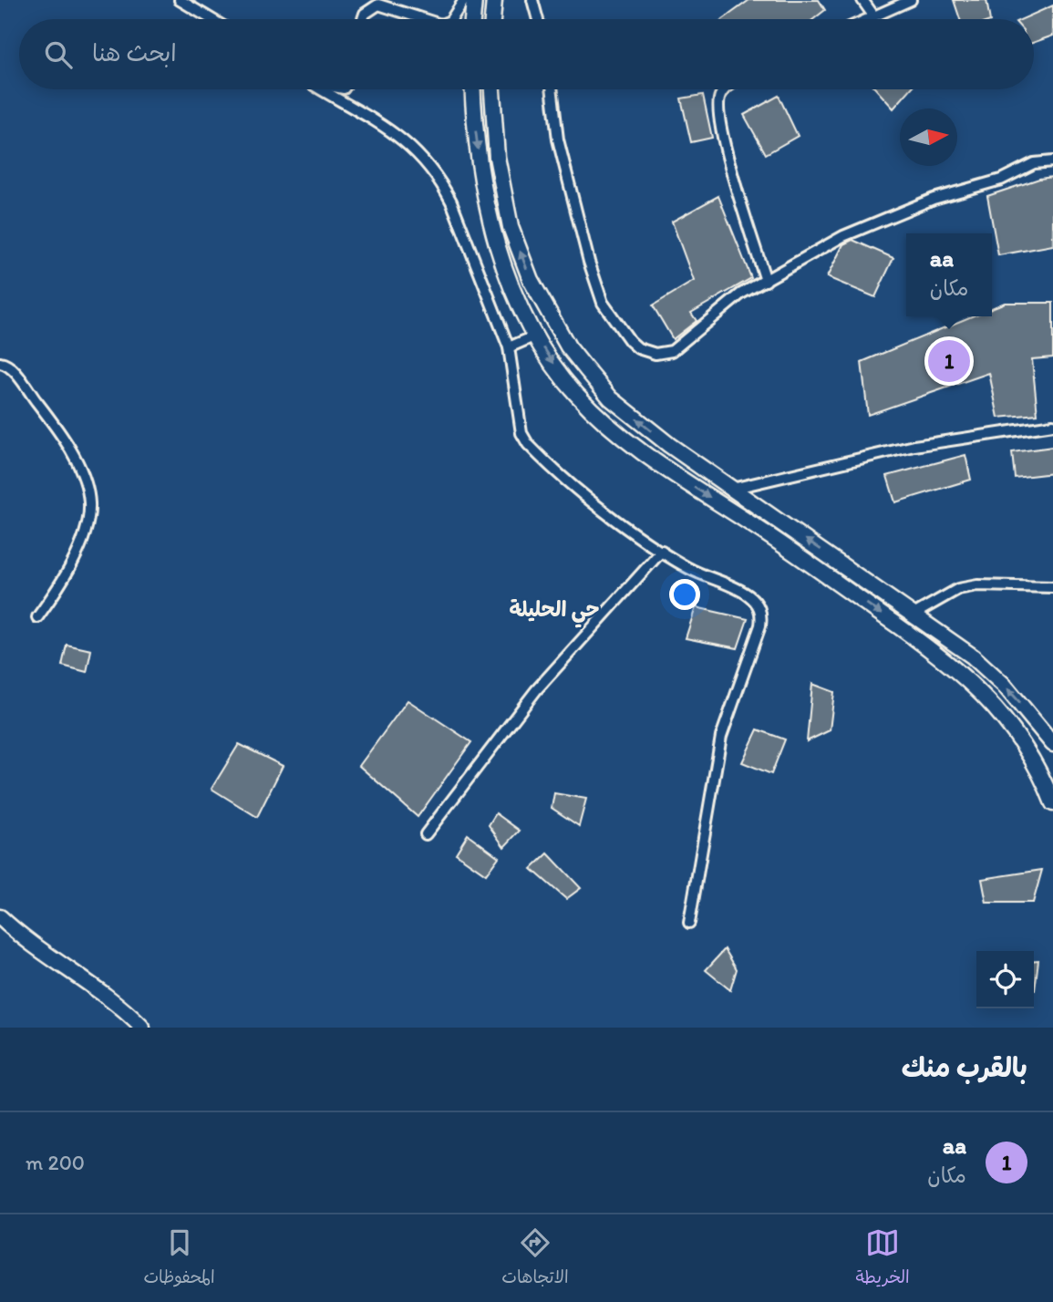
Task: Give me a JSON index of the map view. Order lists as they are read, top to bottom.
{
  "districts": ["حي الحليلة"],
  "north": "right",
  "page": {
    "search": "ابحث هنا",
    "popup": ["aa", "مكان"],
    "pins": "1",
    "heading": "بالقرب منك",
    "list": [
      {
        "mark": "1",
        "name": "aa",
        "note": "مكان",
        "value": "200 m"
      }
    ],
    "nav": ["الخريطة", "الاتجاهات", "المحفوظات"]
  }
}
